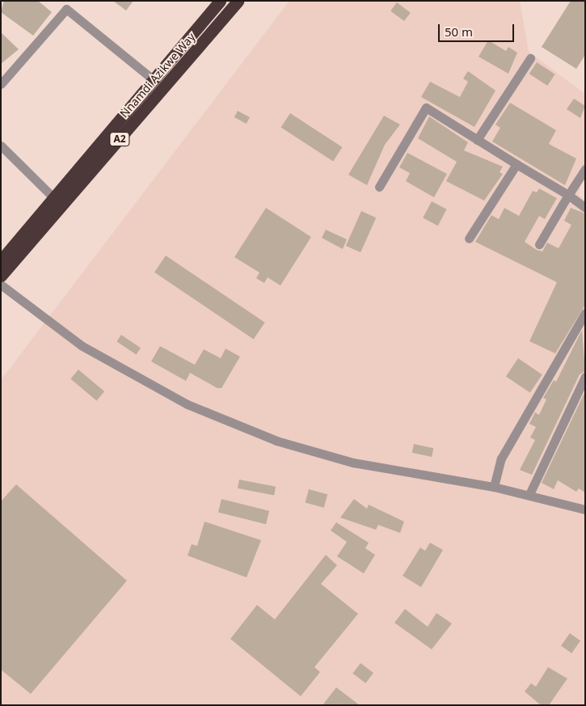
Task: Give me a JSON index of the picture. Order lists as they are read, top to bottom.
{
  "streets": {
    "highway": ["Nnamdi Azikwe Way", "A2"]
  },
  "scale_bar": "50 m"
}
